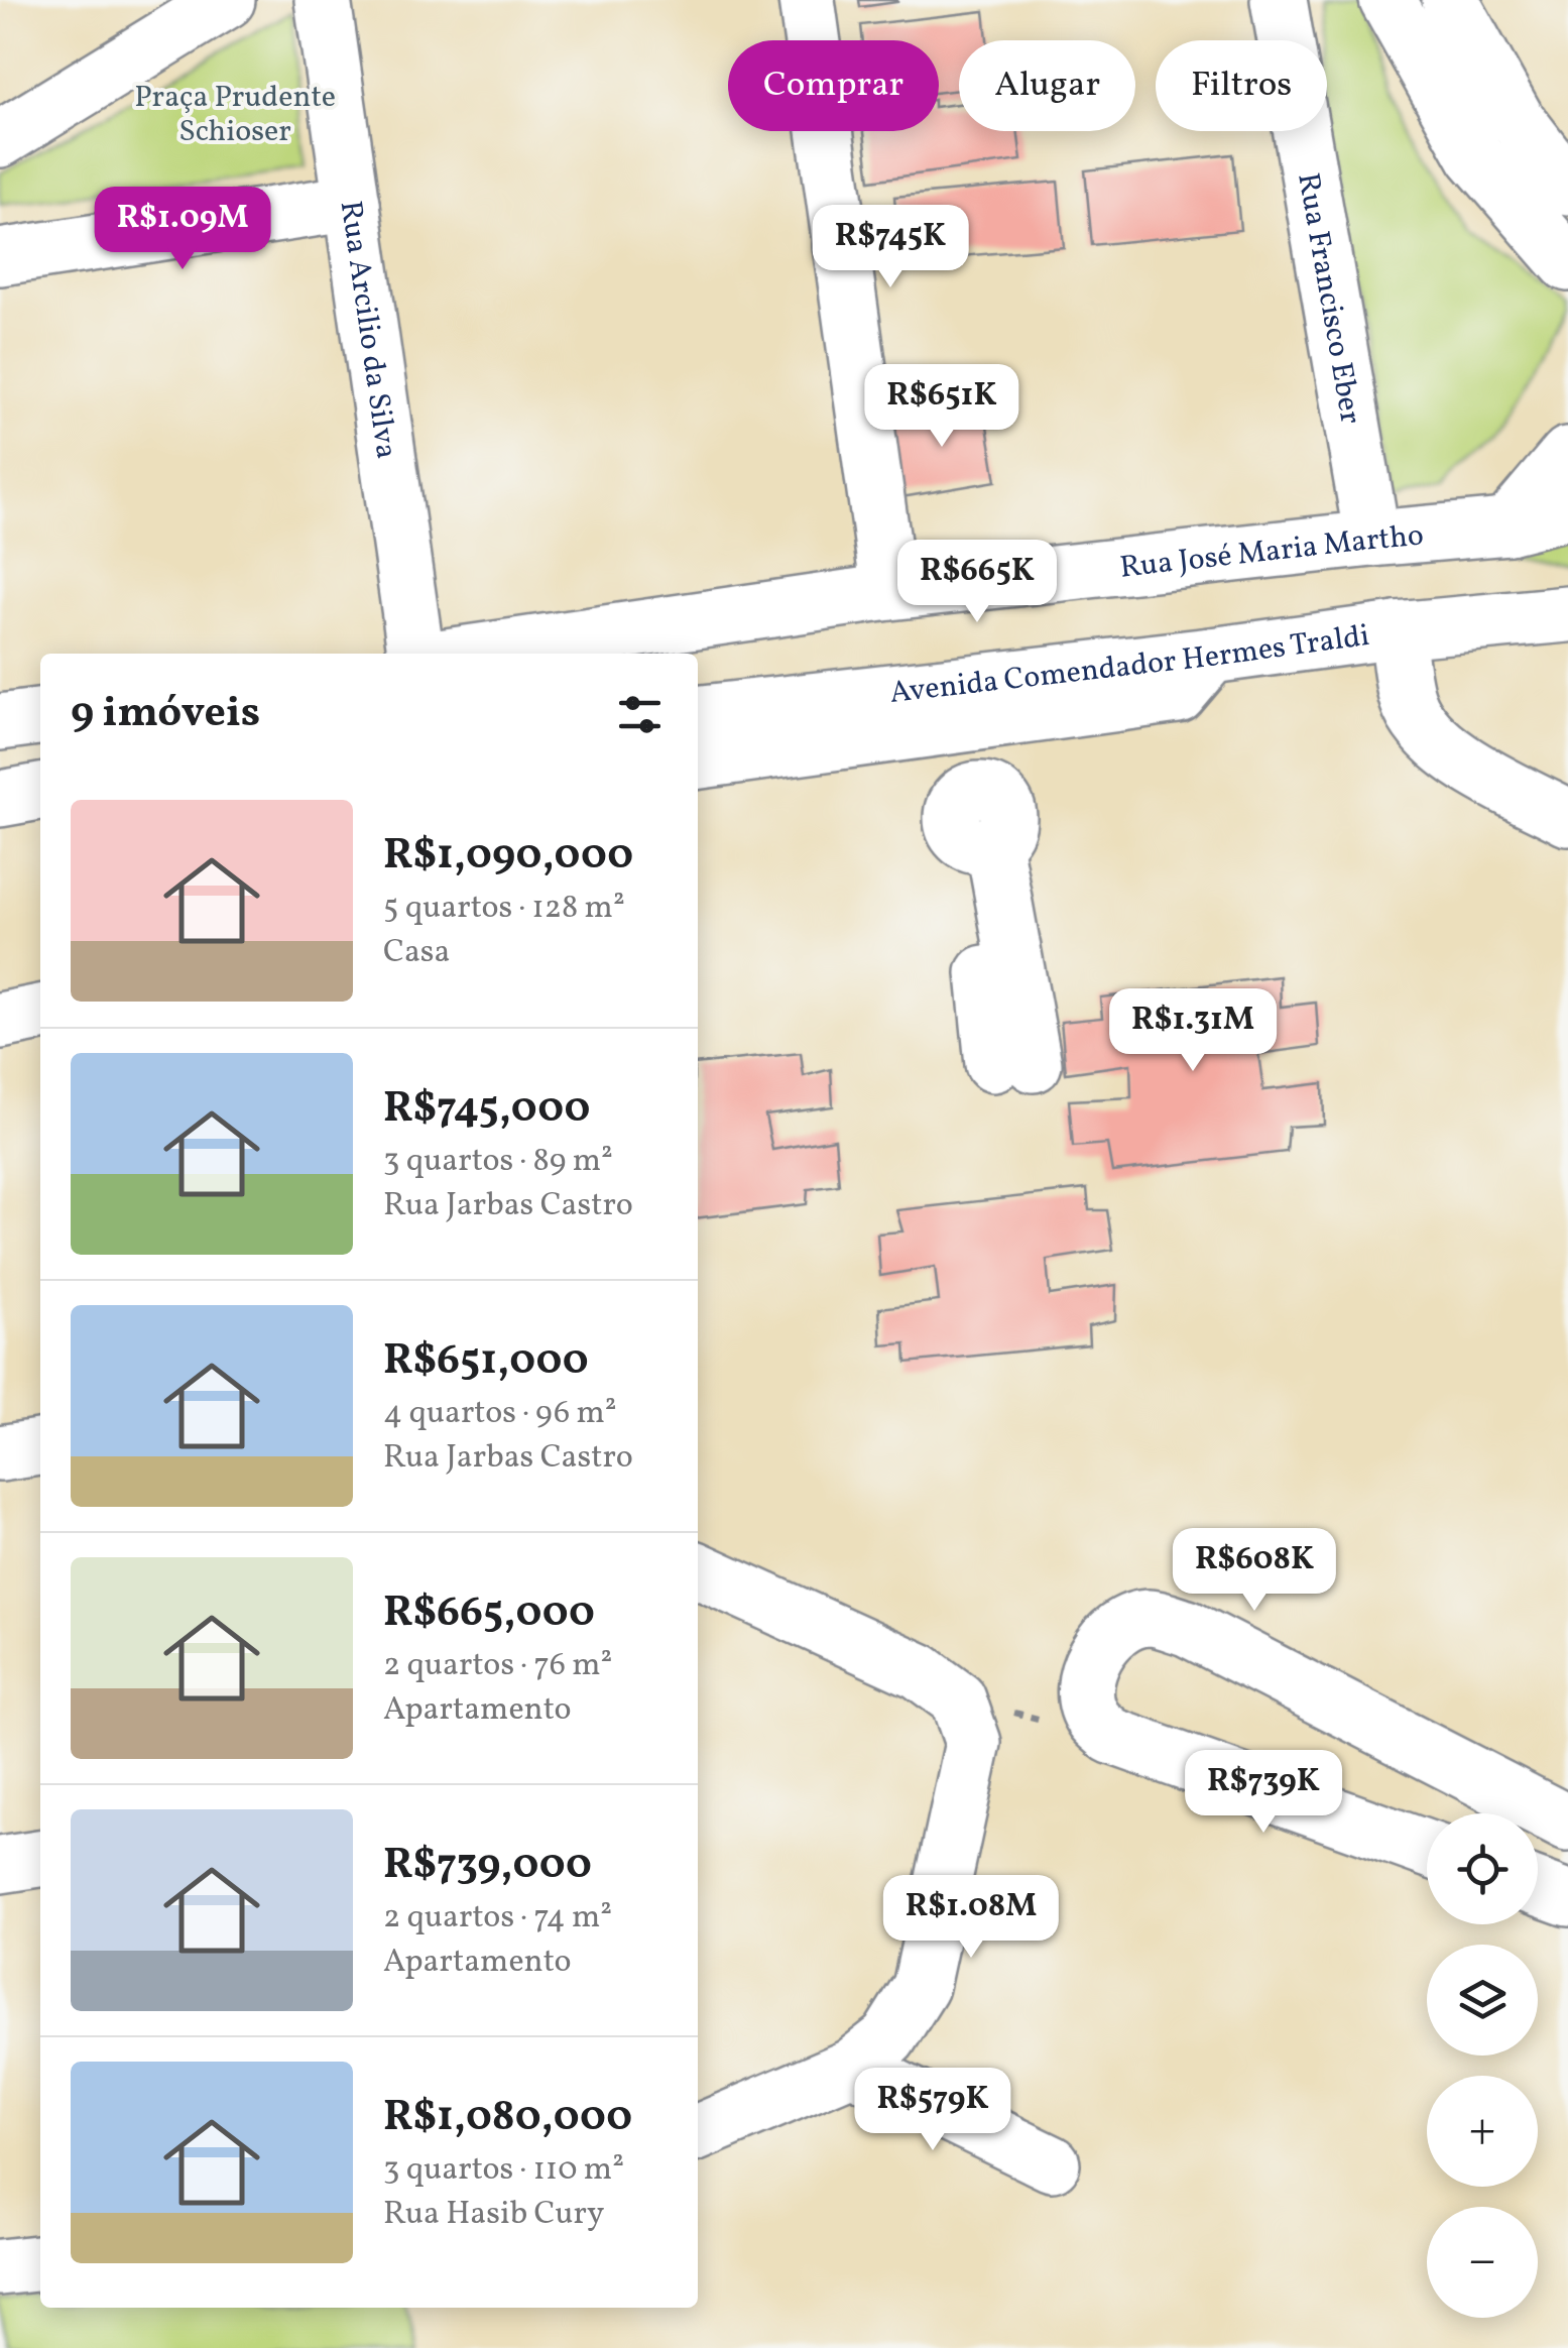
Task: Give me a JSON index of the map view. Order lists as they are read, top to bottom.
{
  "streets": {
    "street": [
      "Rua Francisco Eber",
      "Rua Arcilio da Silva",
      "Rua José Maria Martho",
      "Avenida Comendador Hermes Traldi"
    ]
  },
  "crossings": [
    ["Rua Francisco Eber", "Rua José Maria Martho"]
  ],
  "parks": ["Praça Prudente Schioser"],
  "page": {
    "chip": ["Comprar", "Alugar", "Filtros"],
    "price": [
      "R$1.09M",
      "R$745K",
      "R$651K",
      "R$665K",
      "R$1.31M",
      "R$608K",
      "R$739K",
      "R$1.08M",
      "R$579K"
    ],
    "heading": "9 imóveis",
    "list": [
      {
        "name": "R$1,090,000",
        "note": "5 quartos · 128 m² · Casa"
      },
      {
        "name": "R$745,000",
        "note": "3 quartos · 89 m² · Rua Jarbas Castro"
      },
      {
        "name": "R$651,000",
        "note": "4 quartos · 96 m² · Rua Jarbas Castro"
      },
      {
        "name": "R$665,000",
        "note": "2 quartos · 76 m² · Apartamento"
      },
      {
        "name": "R$739,000",
        "note": "2 quartos · 74 m² · Apartamento"
      },
      {
        "name": "R$1,080,000",
        "note": "3 quartos · 110 m² · Rua Hasib Cury"
      }
    ],
    "map_buttons": ["+", "−"]
  }
}
